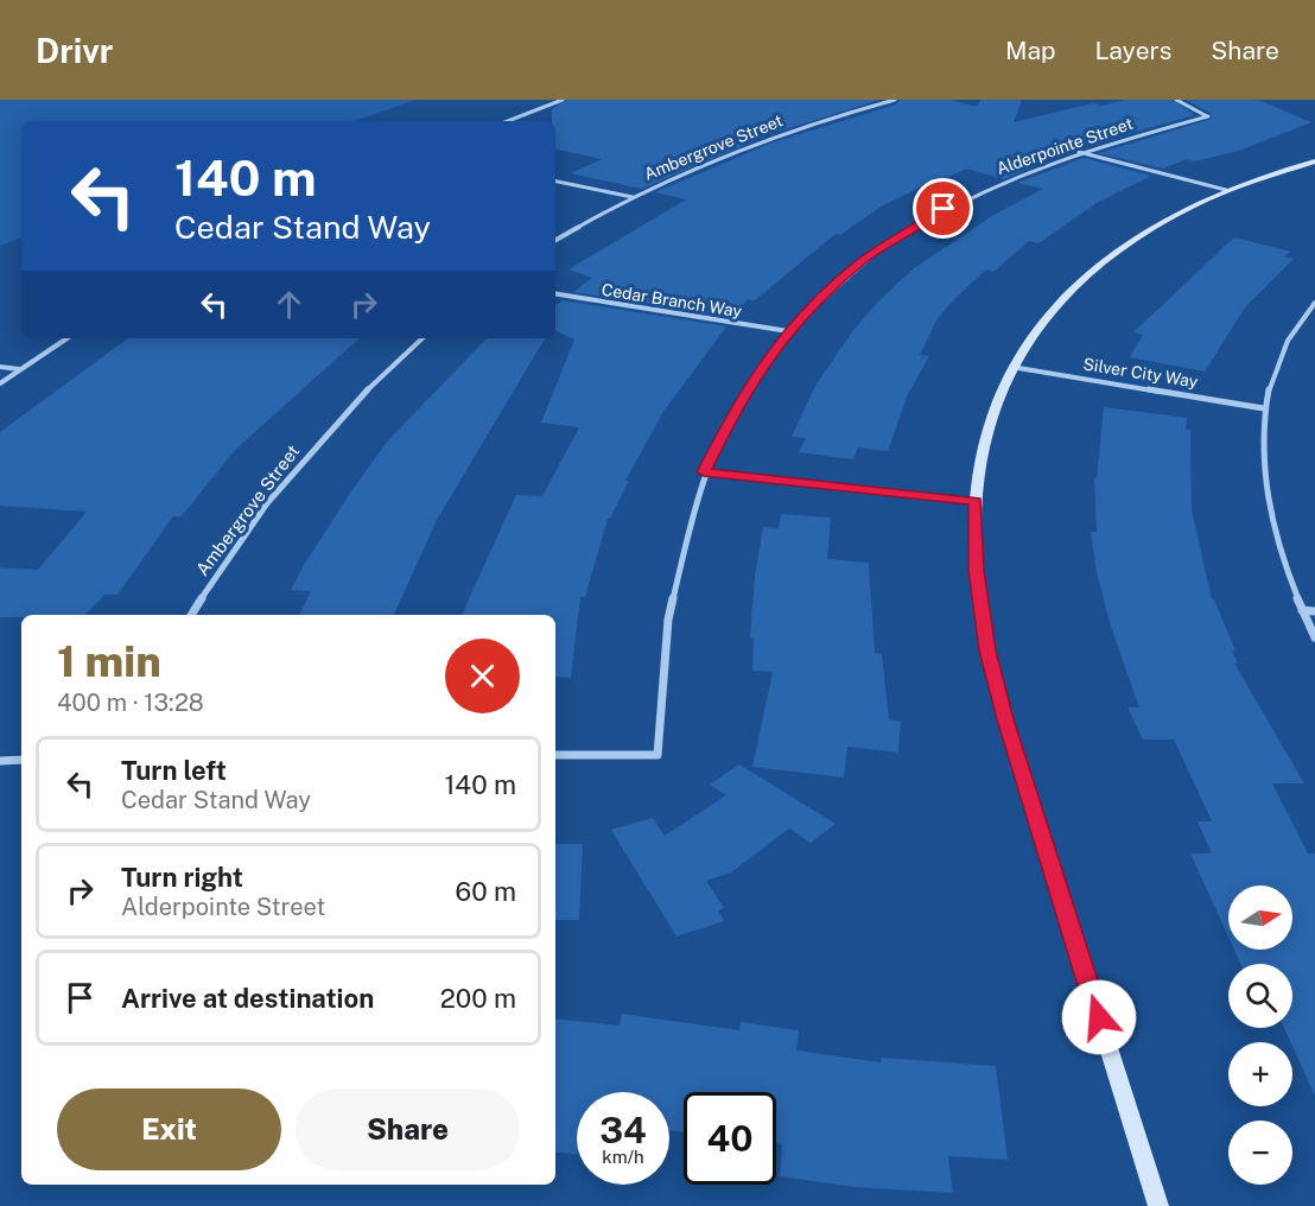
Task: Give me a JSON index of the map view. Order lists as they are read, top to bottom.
{
  "streets": {
    "street": [
      "Alderpointe Street",
      "Ambergrove Street",
      "Cedar Branch Way",
      "Silver City Way"
    ]
  },
  "crossings": [
    ["Alderpointe Street", "Cedar Branch Way"]
  ],
  "north": "right",
  "page": {
    "header": "Drivr",
    "nav": ["Map", "Layers", "Share"],
    "turn": ["140 m", "Cedar Stand Way"],
    "heading": ["1 min", "400 m · 13:28"],
    "list": [
      {
        "name": "Turn left",
        "note": "Cedar Stand Way",
        "value": "140 m"
      },
      {
        "name": "Turn right",
        "note": "Alderpointe Street",
        "value": "60 m"
      },
      {
        "name": "Arrive at destination",
        "value": "200 m"
      }
    ],
    "map_buttons": ["+", "−"],
    "buttons": ["Exit", "Share"],
    "speed": "34 km/h",
    "limit": "40"
  }
}
